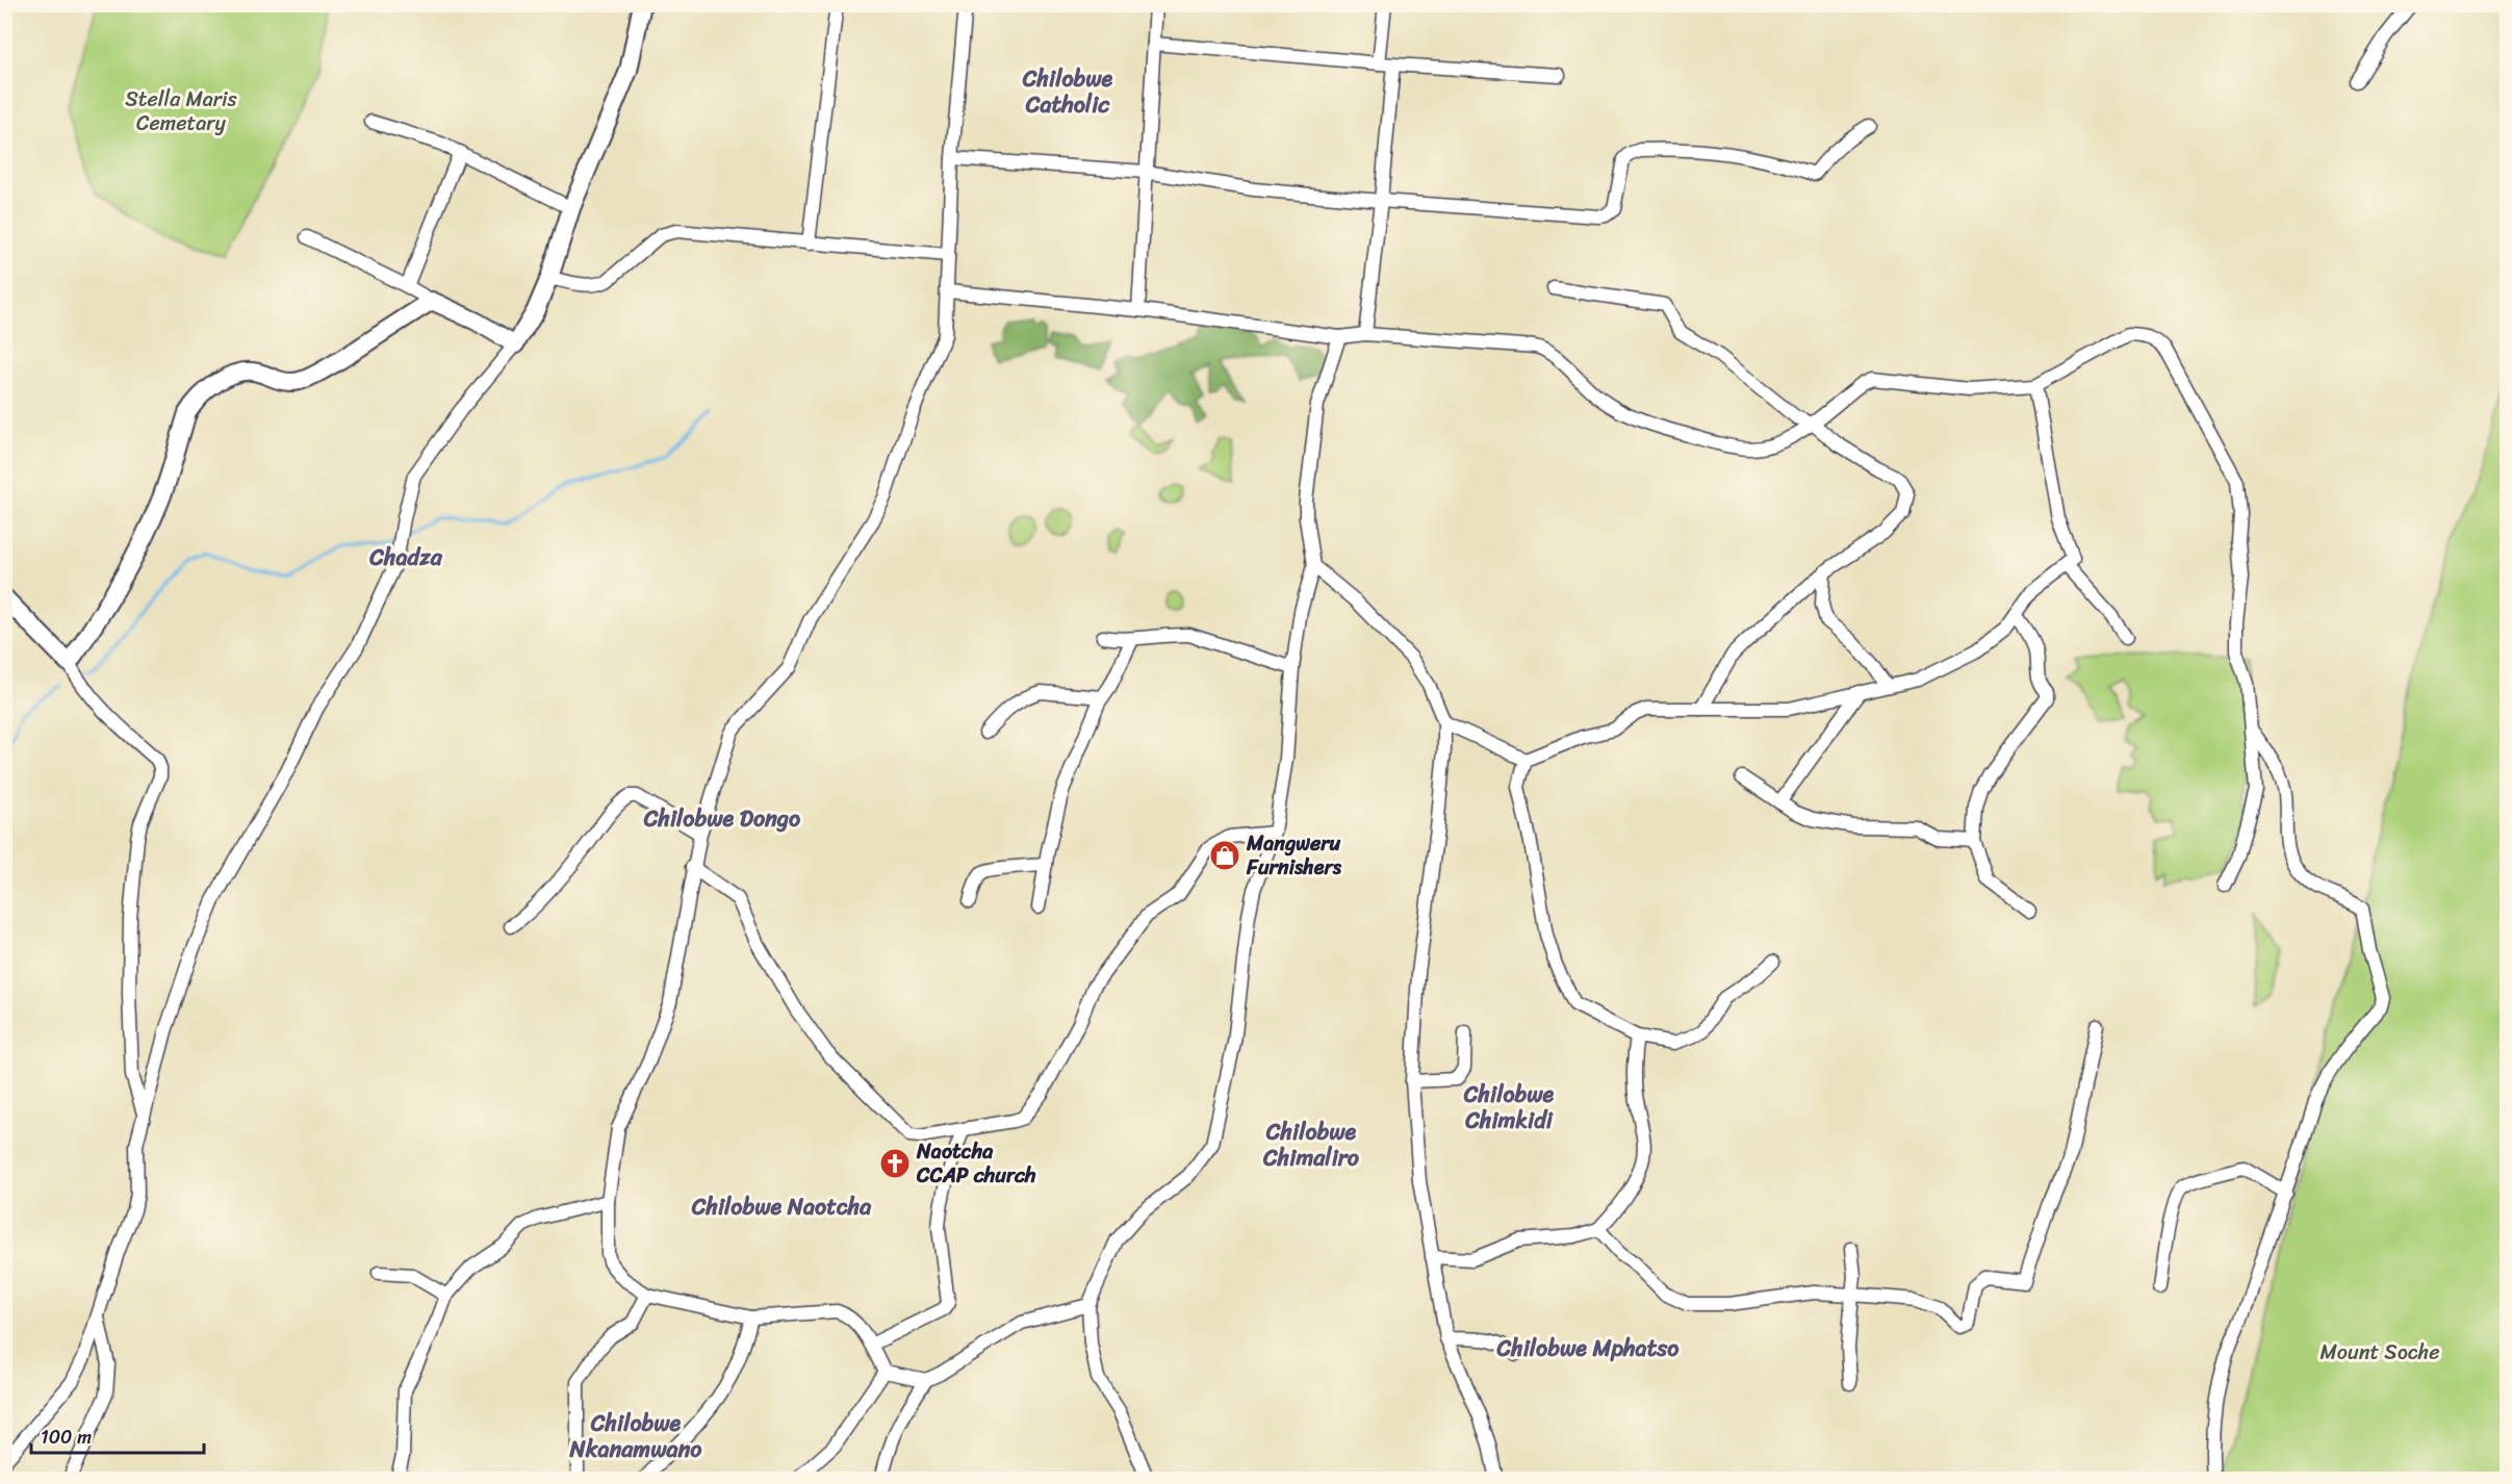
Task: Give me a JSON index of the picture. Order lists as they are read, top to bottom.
{
  "districts": [
    "Chilobwe Catholic",
    "Chadza",
    "Chilobwe Dongo",
    "Chilobwe Chimkidi",
    "Chilobwe Chimaliro",
    "Chilobwe Naotcha",
    "Chilobwe Mphatso",
    "Chilobwe Nkanamwano"
  ],
  "parks": ["Stella Maris Cemetary", "Mount Soche"],
  "places": {
    "shop": ["Mangweru Furnishers"],
    "church": ["Naotcha CCAP church"]
  },
  "scale_bar": "100 m"
}
